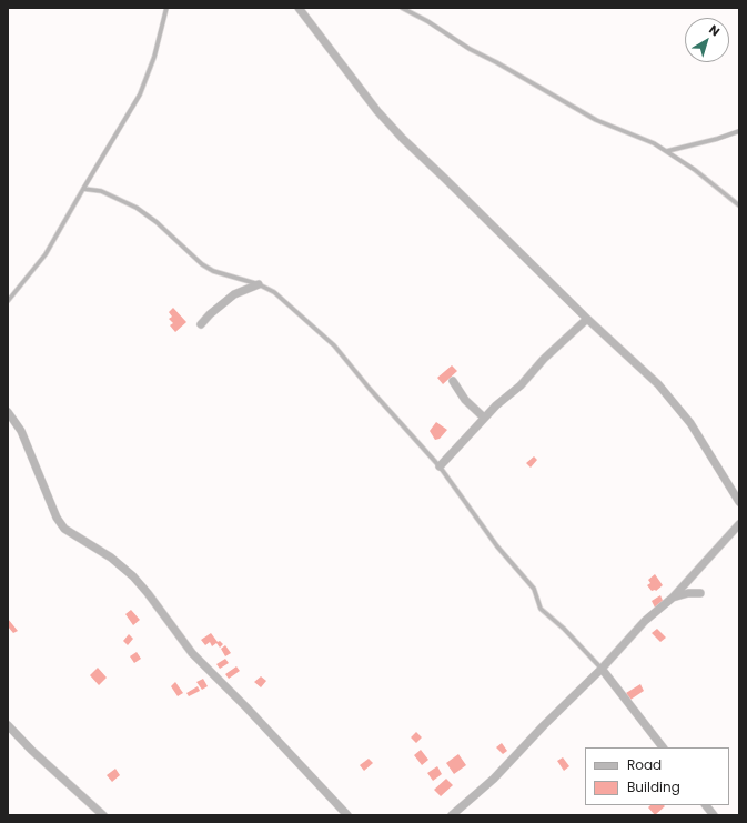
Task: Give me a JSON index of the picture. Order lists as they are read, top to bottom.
{
  "legend": ["Road", "Building"],
  "north": "top right"
}
